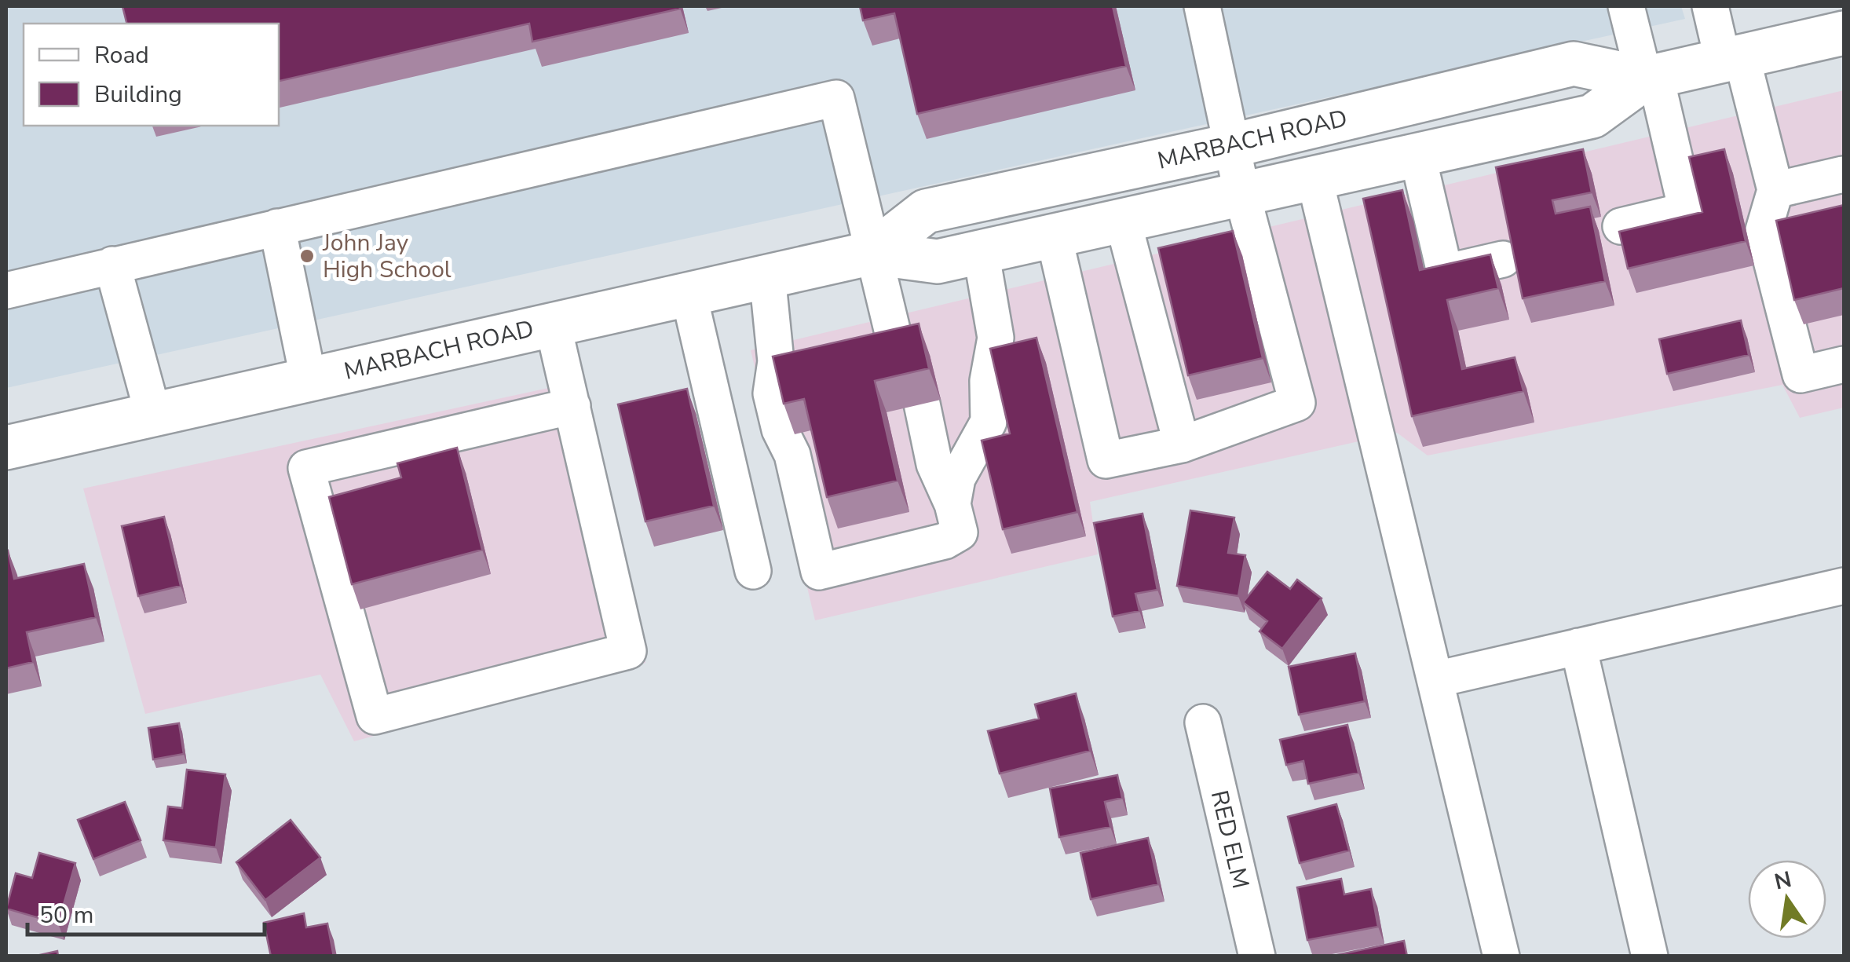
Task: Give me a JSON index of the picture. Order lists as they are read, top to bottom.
{
  "streets": {
    "main road": ["MARBACH ROAD"],
    "street": ["RED ELM"]
  },
  "places": ["John Jay High School"],
  "legend": ["Road", "Building"],
  "scale_bar": "50 m",
  "north": "top"
}
